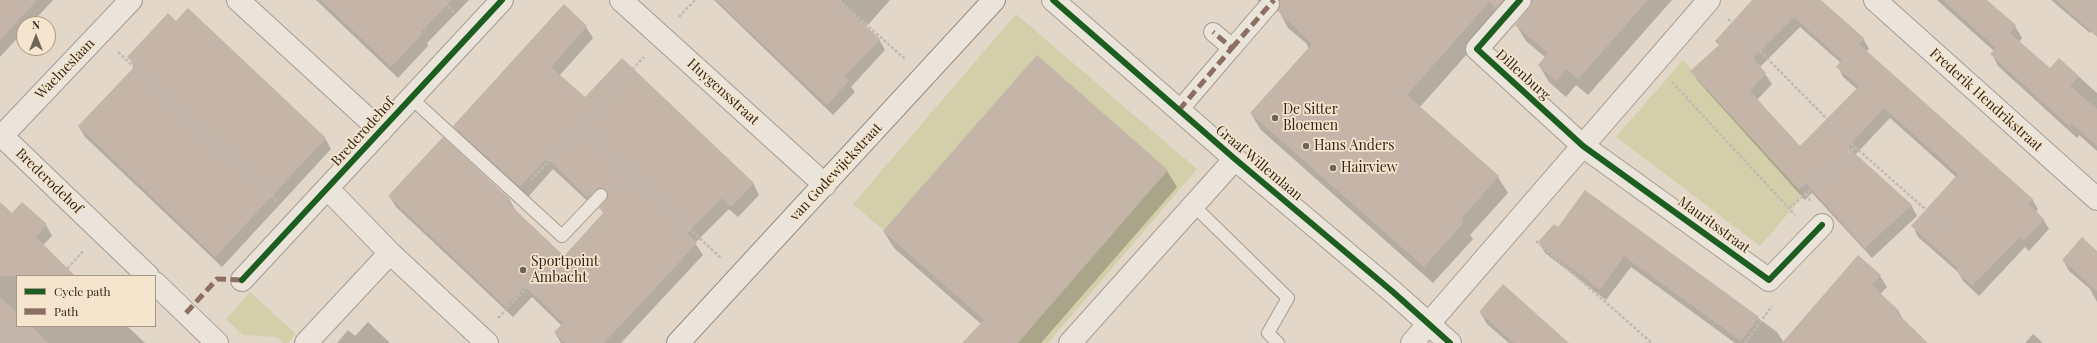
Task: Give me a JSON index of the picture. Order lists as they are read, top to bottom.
{
  "streets": {
    "street": [
      "Waelneslaan",
      "Dillenburg",
      "Huygensstraat",
      "Frederik Hendrikstraat",
      "Brederodehof",
      "Graaf Willemlaan",
      "van Godewijckstraat",
      "Mauritsstraat"
    ]
  },
  "crossings": [
    ["Waelneslaan", "Brederodehof"],
    ["Dillenburg", "Mauritsstraat"],
    ["Huygensstraat", "van Godewijckstraat"]
  ],
  "places": [
    "De Sitter Bloemen",
    "Hans Anders",
    "Hairview",
    "Sportpoint Ambacht"
  ],
  "legend": ["Cycle path", "Path"],
  "north": "top"
}
